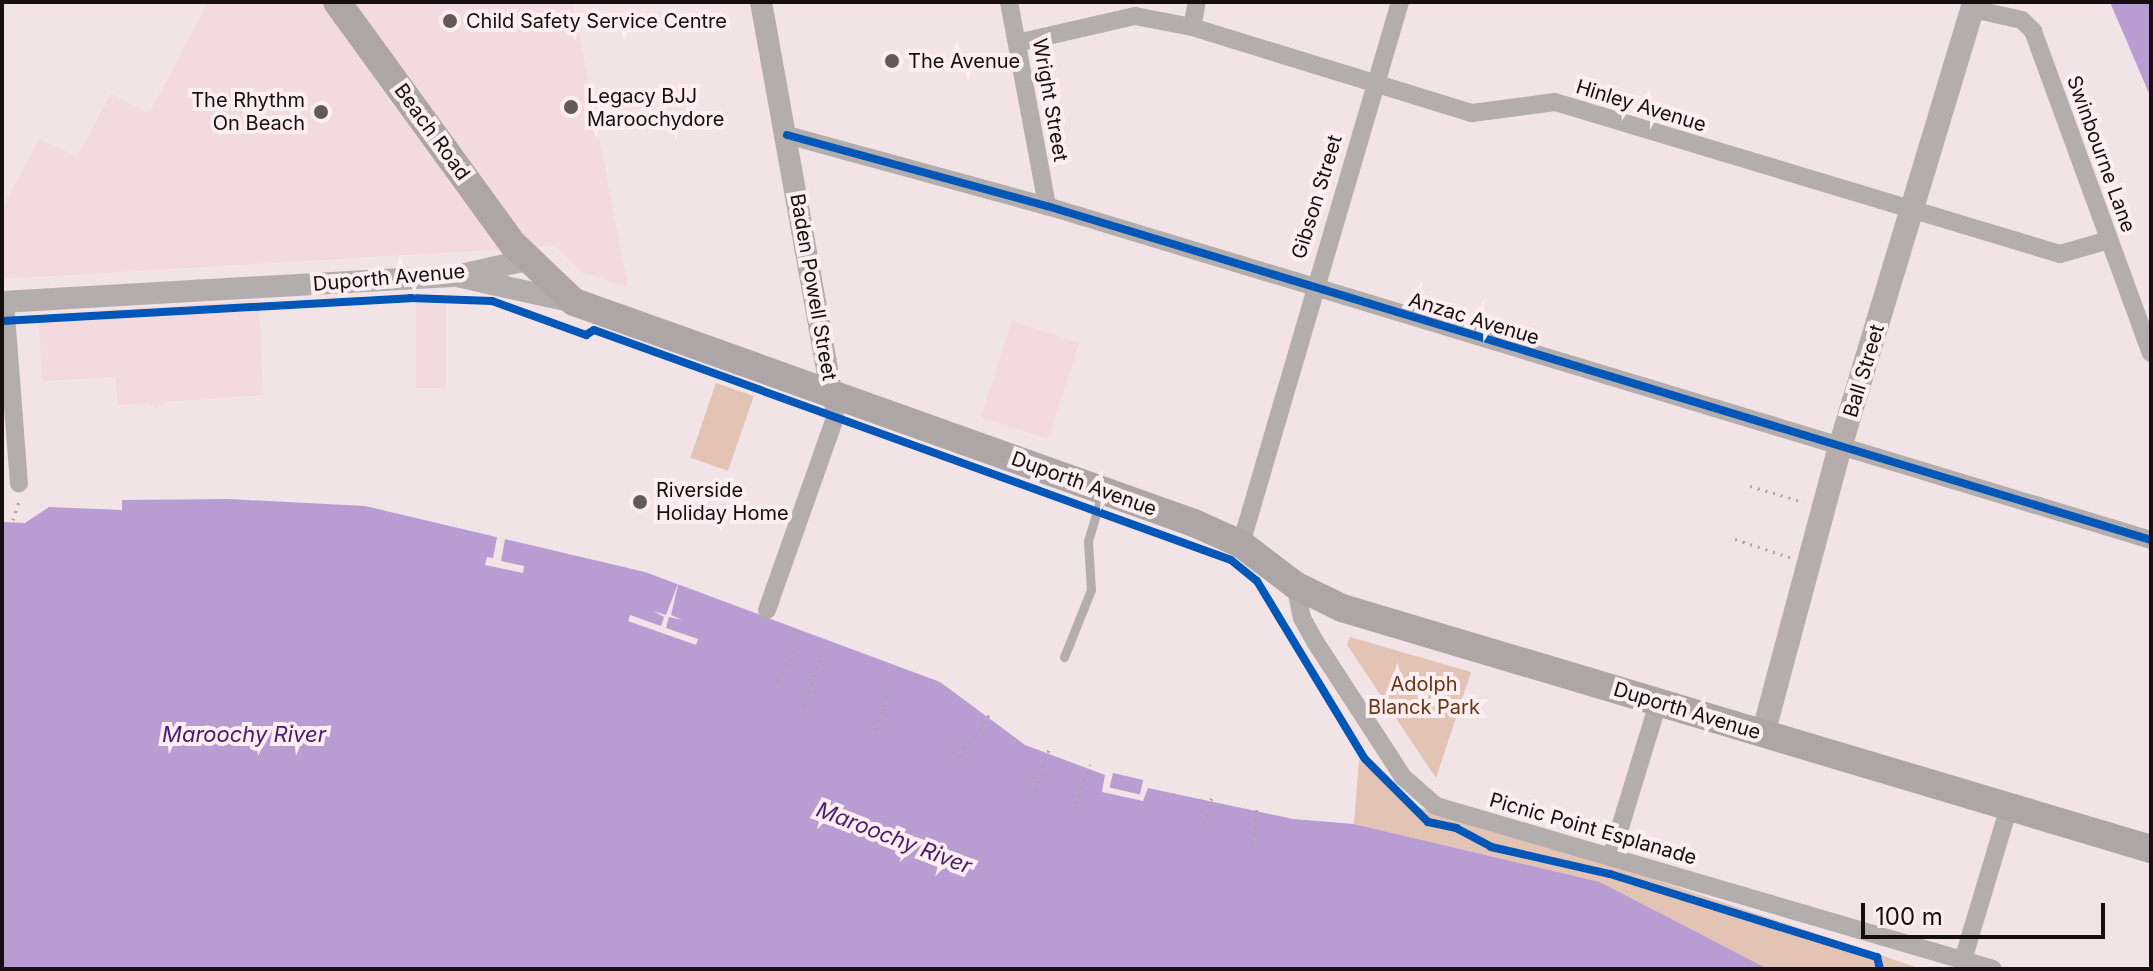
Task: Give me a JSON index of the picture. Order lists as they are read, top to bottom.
{
  "streets": {
    "main road": ["Beach Road", "Duporth Avenue", "Ball Street"],
    "street": [
      "Wright Street",
      "Hinley Avenue",
      "Swinbourne Lane",
      "Gibson Street",
      "Baden Powell Street",
      "Anzac Avenue",
      "Picnic Point Esplanade"
    ]
  },
  "crossings": [
    ["Wright Street", "Hinley Avenue"],
    ["Wright Street", "Anzac Avenue"],
    ["Hinley Avenue", "Swinbourne Lane"],
    ["Hinley Avenue", "Gibson Street"],
    ["Hinley Avenue", "Ball Street"],
    ["Beach Road", "Duporth Avenue"],
    ["Swinbourne Lane", "Ball Street"],
    ["Gibson Street", "Duporth Avenue"],
    ["Gibson Street", "Anzac Avenue"],
    ["Duporth Avenue", "Baden Powell Street"],
    ["Duporth Avenue", "Ball Street"],
    ["Duporth Avenue", "Picnic Point Esplanade"],
    ["Baden Powell Street", "Anzac Avenue"],
    ["Anzac Avenue", "Ball Street"]
  ],
  "water": ["Maroochy River"],
  "parks": ["Adolph Blanck Park"],
  "places": [
    "Child Safety Service Centre",
    "The Avenue",
    "Legacy BJJ Maroochydore",
    "The Rhythm On Beach",
    "Riverside Holiday Home"
  ],
  "scale_bar": "100 m"
}
